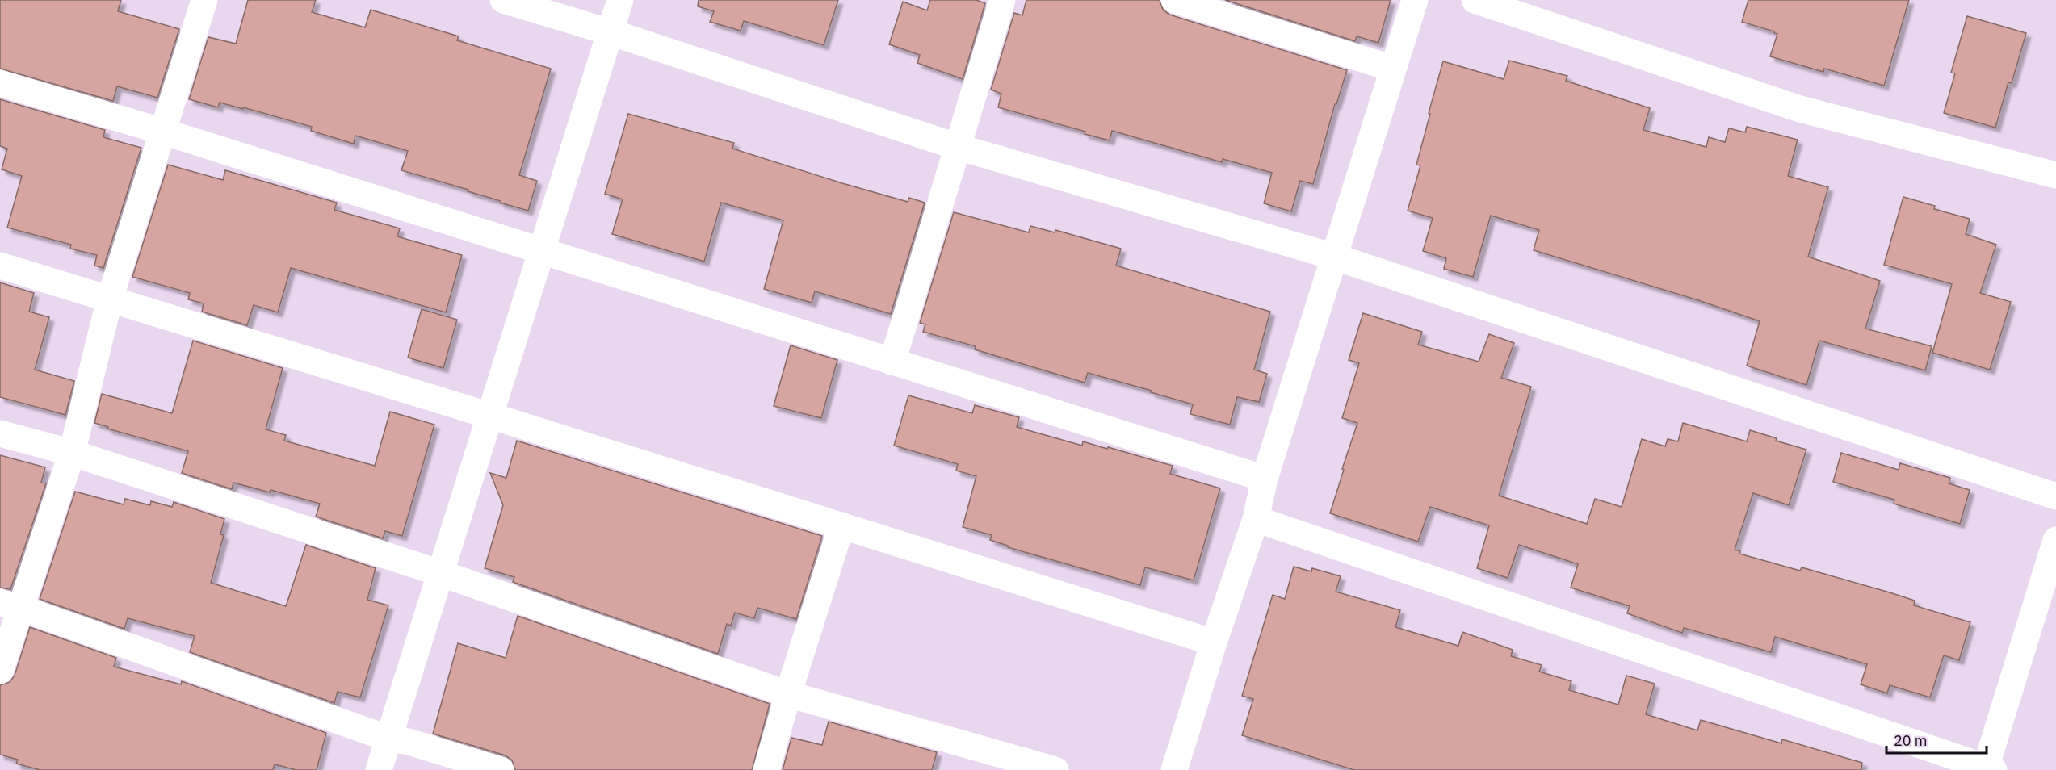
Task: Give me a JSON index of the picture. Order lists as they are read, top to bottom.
{
  "scale_bar": "20 m"
}
